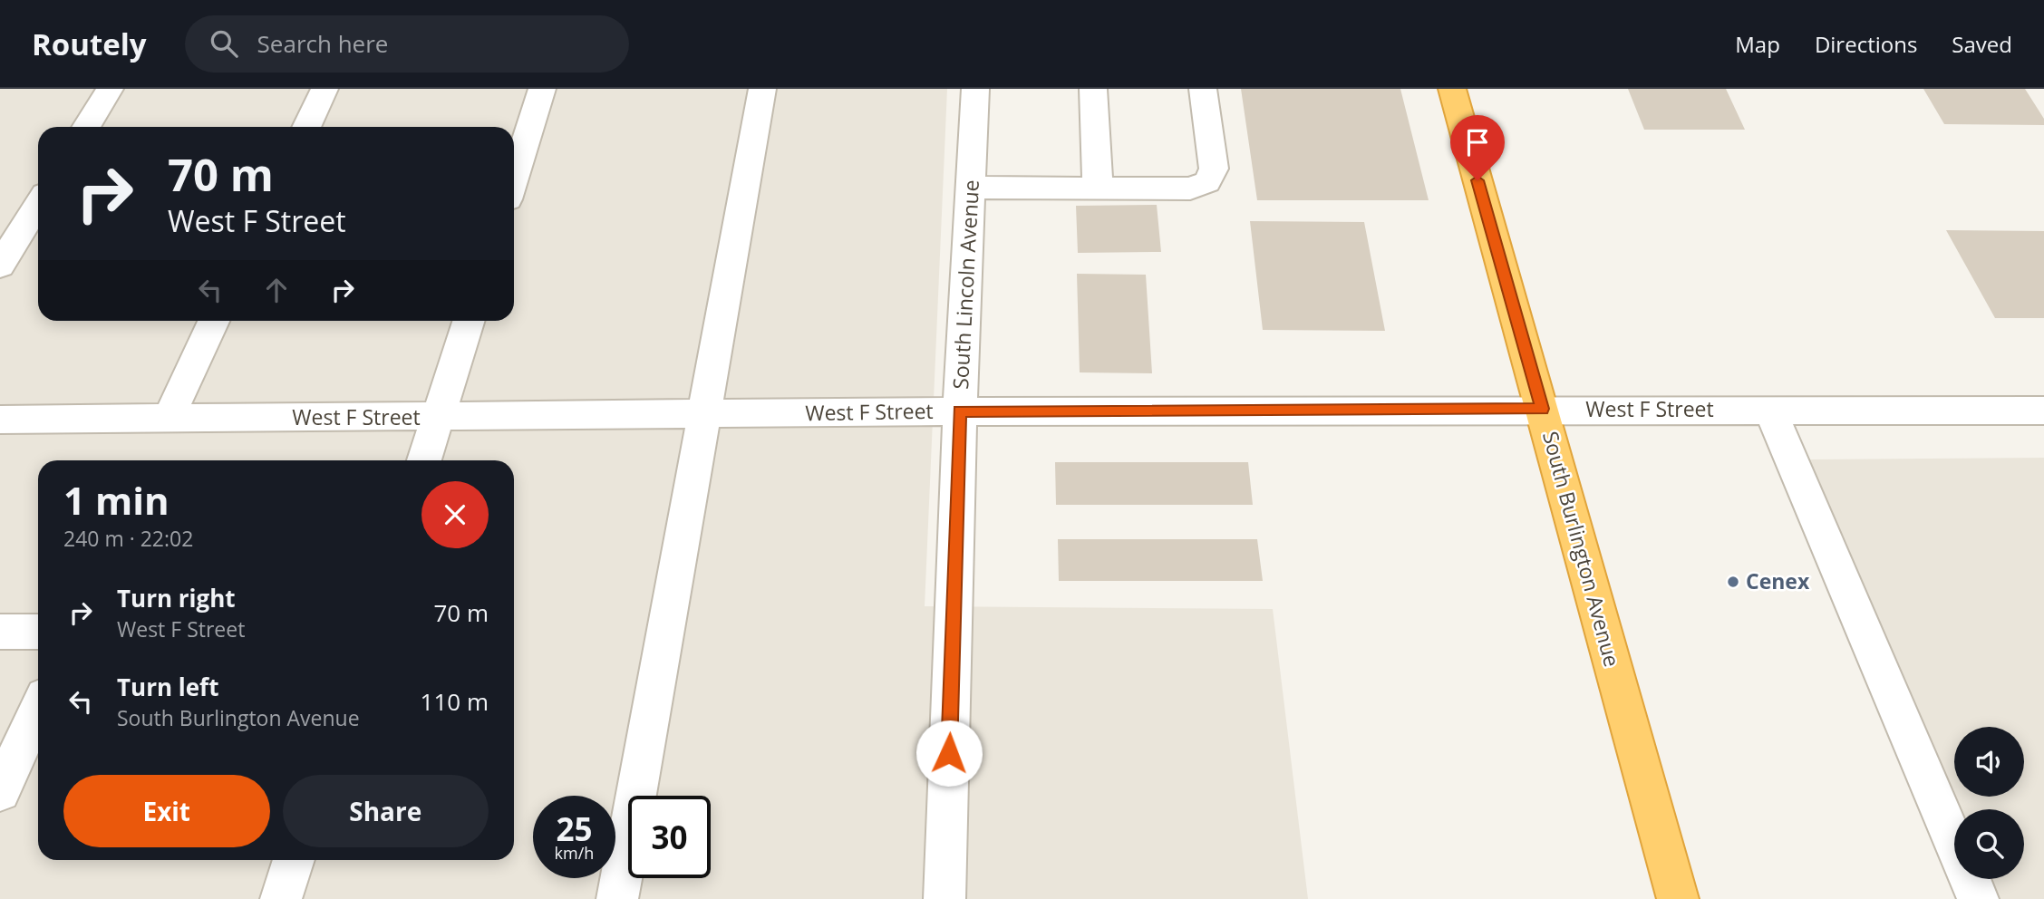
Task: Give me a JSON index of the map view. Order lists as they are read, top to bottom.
{
  "streets": {
    "highway": ["South Burlington Avenue"],
    "street": ["South Lincoln Avenue", "West F Street"]
  },
  "crossings": [
    ["South Lincoln Avenue", "West F Street"],
    ["West F Street", "South Burlington Avenue"]
  ],
  "places": ["Cenex"],
  "page": {
    "header": "Routely",
    "search": "Search here",
    "nav": ["Map", "Directions", "Saved"],
    "turn": ["70 m", "West F Street"],
    "heading": ["1 min", "240 m · 22:02"],
    "list": [
      {
        "name": "Turn right",
        "note": "West F Street",
        "value": "70 m"
      },
      {
        "name": "Turn left",
        "note": "South Burlington Avenue",
        "value": "110 m"
      }
    ],
    "buttons": ["Exit", "Share"],
    "speed": "25 km/h",
    "limit": "30"
  }
}
